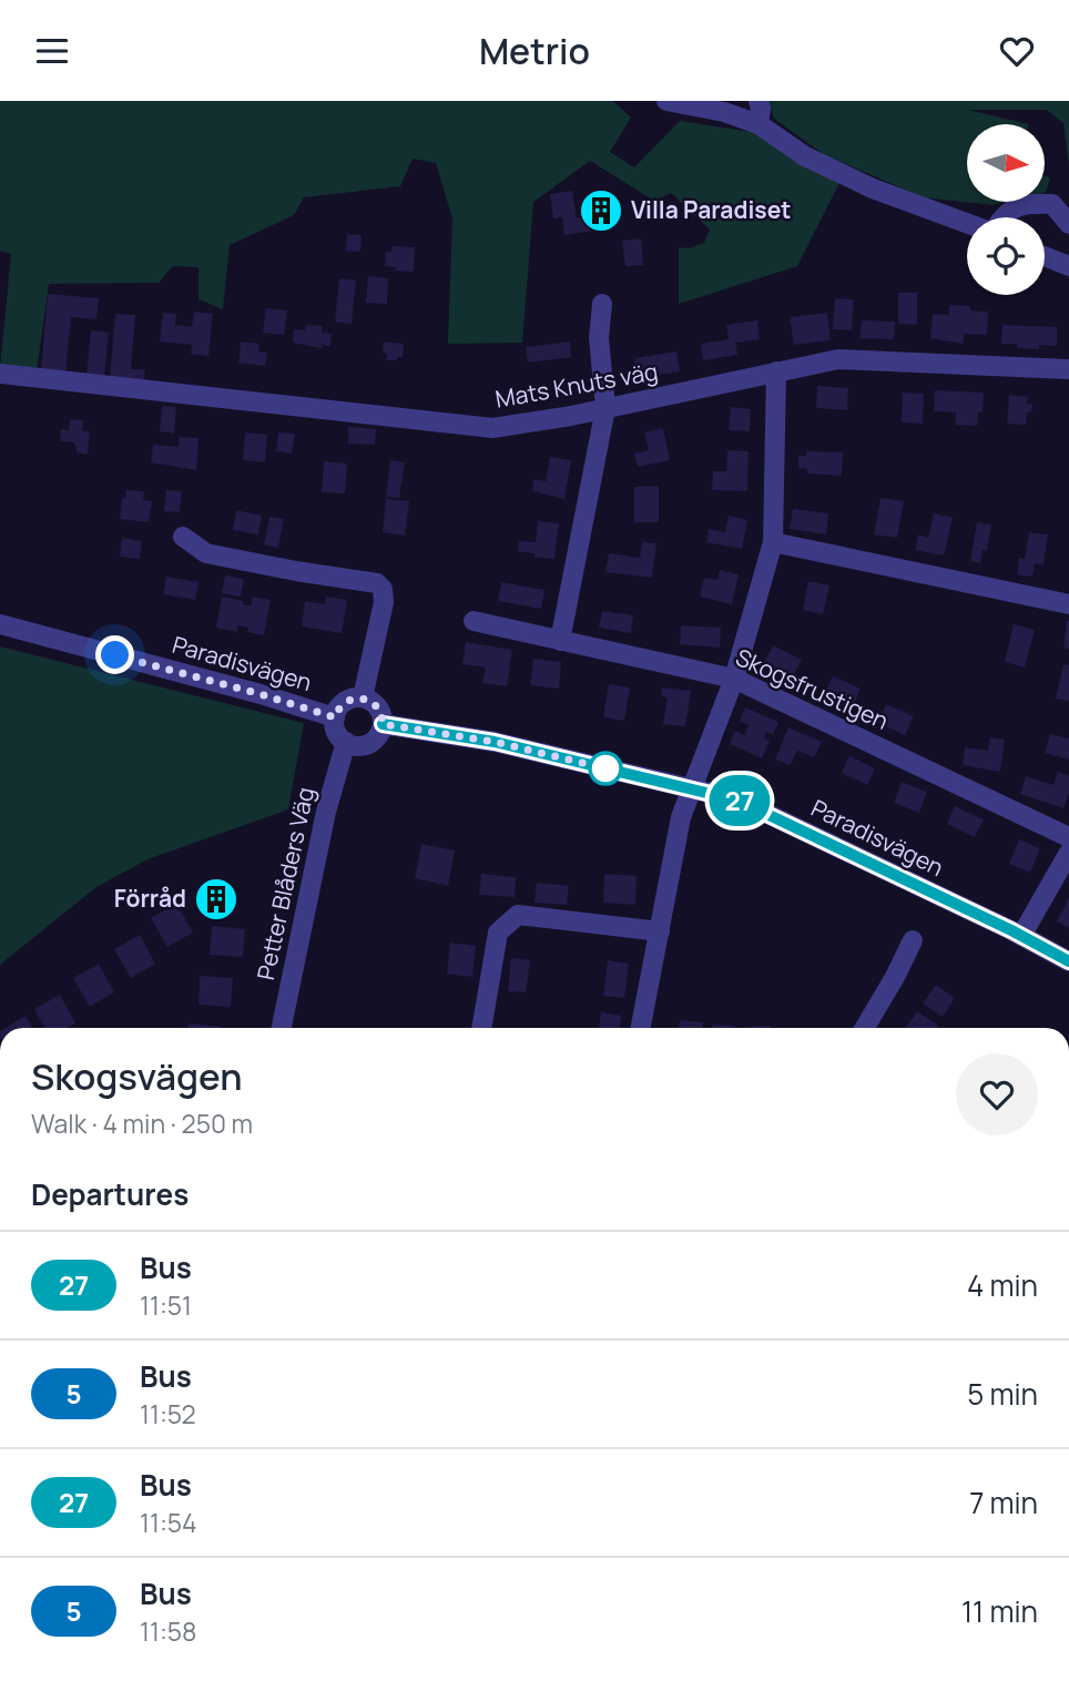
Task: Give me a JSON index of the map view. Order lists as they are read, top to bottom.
{
  "streets": {
    "street": [
      "Mats Knuts väg",
      "Paradisvägen",
      "Skogsfrustigen",
      "Petter Blåders Väg"
    ]
  },
  "crossings": [
    ["Paradisvägen", "Petter Blåders Väg"]
  ],
  "places": {
    "building": ["Villa Paradiset", "Förråd"]
  },
  "lines": ["bus line 27"],
  "north": "right",
  "page": {
    "header": "Metrio",
    "on_map": "27",
    "heading": [
      ["Skogsvägen", "Walk · 4 min · 250 m"],
      "Departures"
    ],
    "list": [
      {
        "mark": "27",
        "name": "Bus",
        "note": "11:51",
        "value": "4 min"
      },
      {
        "mark": "5",
        "name": "Bus",
        "note": "11:52",
        "value": "5 min"
      },
      {
        "mark": "27",
        "name": "Bus",
        "note": "11:54",
        "value": "7 min"
      },
      {
        "mark": "5",
        "name": "Bus",
        "note": "11:58",
        "value": "11 min"
      }
    ]
  }
}
